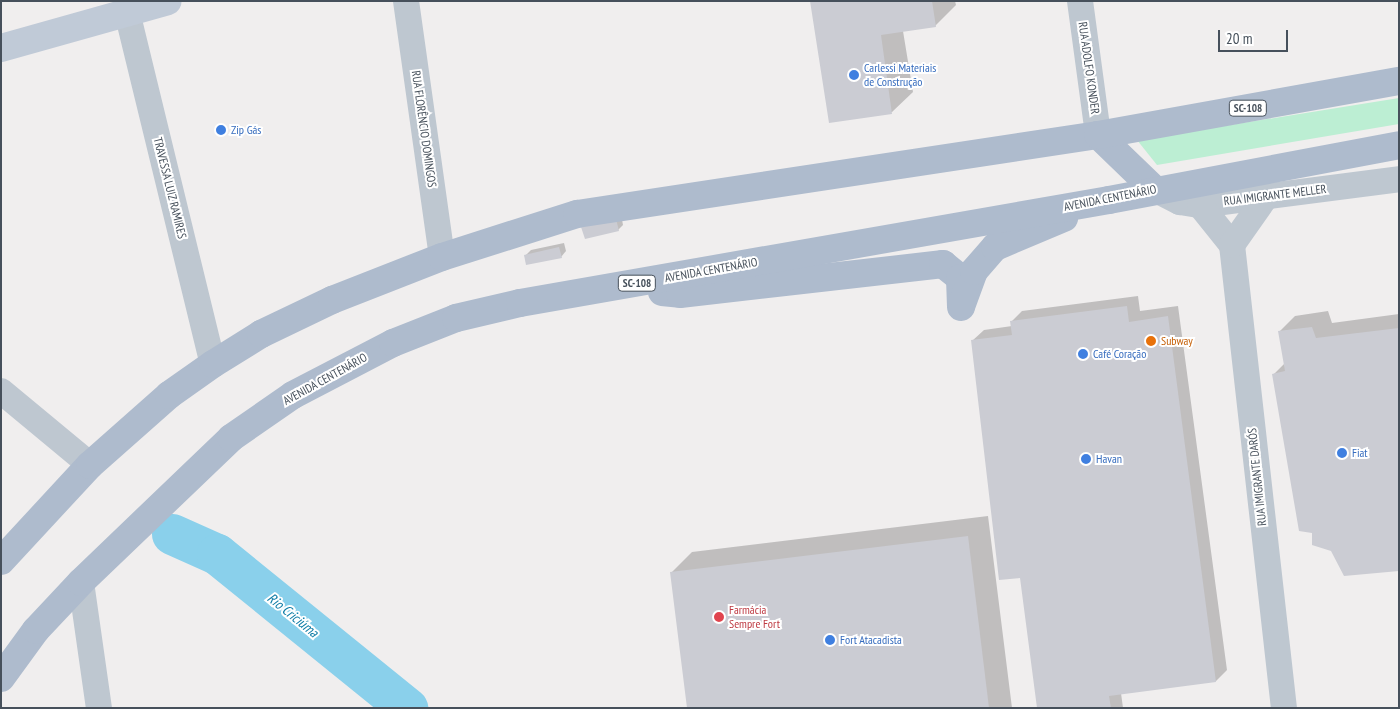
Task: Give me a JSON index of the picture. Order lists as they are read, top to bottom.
{
  "streets": {
    "main road": ["SC-108", "AVENIDA CENTENÁRIO"],
    "street": [
      "RUA ADOLFO KONDER",
      "RUA FLORÊNCIO DOMINGOS",
      "TRAVESSA LUIZ RAMIRES",
      "RUA IMIGRANTE MELLER",
      "RUA IMIGRANTE DARÓS"
    ]
  },
  "crossings": [
    ["RUA ADOLFO KONDER", "SC-108"],
    ["SC-108", "RUA FLORÊNCIO DOMINGOS"],
    ["SC-108", "TRAVESSA LUIZ RAMIRES"],
    ["RUA IMIGRANTE MELLER", "AVENIDA CENTENÁRIO"]
  ],
  "water": ["Rio Criciúma"],
  "places": [
    "Carlessi Materiais de Construção",
    "Zip Gás",
    "Subway",
    "Café Coração",
    "Fiat",
    "Havan",
    "Farmácia Sempre Fort",
    "Fort Atacadista"
  ],
  "scale_bar": "20 m"
}
